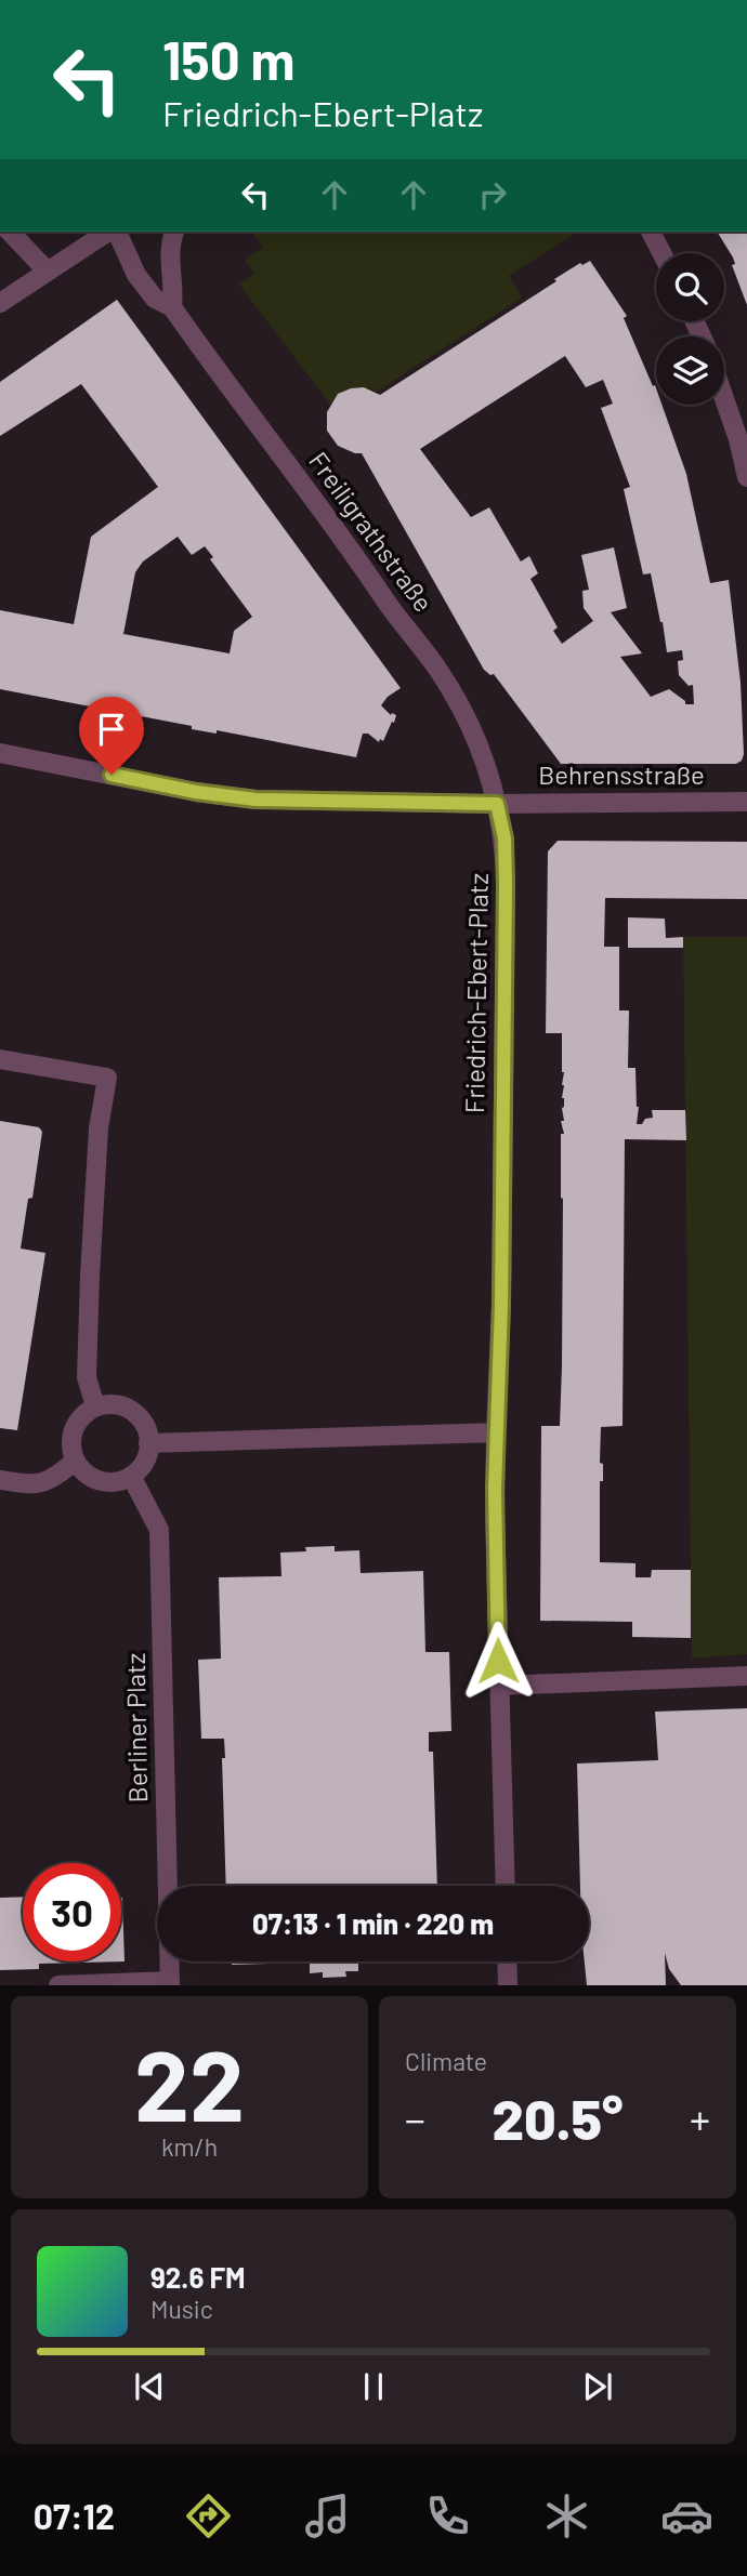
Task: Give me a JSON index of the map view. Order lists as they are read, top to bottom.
{
  "streets": {
    "street": [
      "Freiligrathstraße",
      "Behrensstraße",
      "Friedrich-Ebert-Platz",
      "Berliner Platz"
    ]
  },
  "crossings": [
    ["Freiligrathstraße", "Behrensstraße"],
    ["Freiligrathstraße", "Friedrich-Ebert-Platz"],
    ["Behrensstraße", "Friedrich-Ebert-Platz"]
  ],
  "page": {
    "turn": ["150 m", "Friedrich-Ebert-Platz"],
    "limit": "30",
    "trip": "07:13 · 1 min · 220 m",
    "tile": [
      ["22", "km/h"],
      "Climate"
    ],
    "heat": ["−", "20.5°", "+"],
    "song": ["92.6 FM", "Music"],
    "tabs": "07:12"
  }
}
